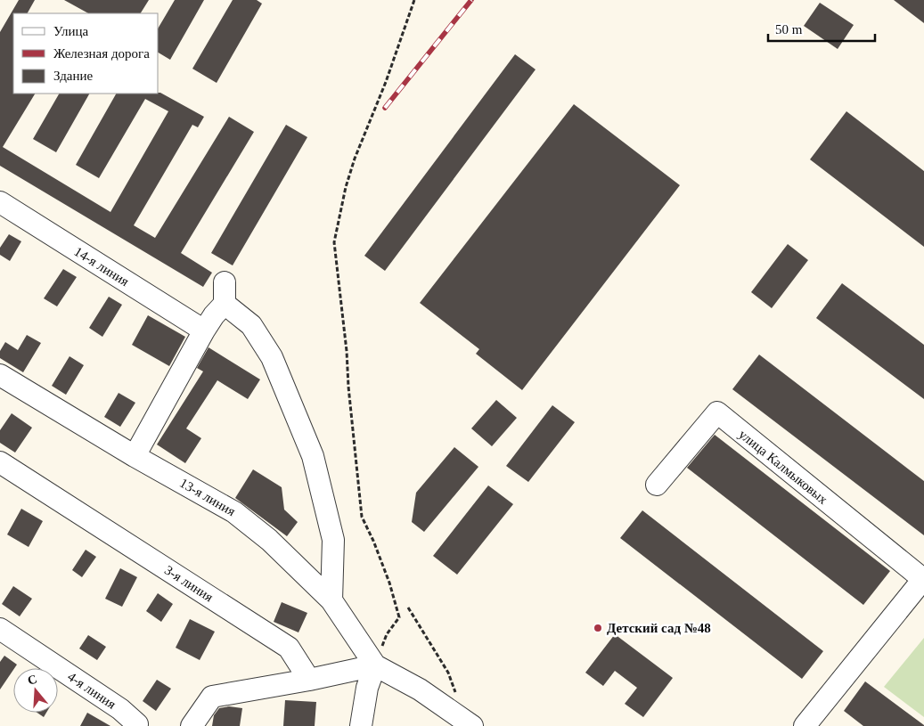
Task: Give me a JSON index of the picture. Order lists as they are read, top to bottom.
{
  "streets": {
    "street": [
      "14-я линия",
      "улица Калмыковых",
      "13-я линия",
      "3-я линия",
      "4-я линия"
    ]
  },
  "places": ["Детский сад №48"],
  "legend": ["Улица", "Железная дорога", "Здание"],
  "scale_bar": "50 m",
  "north": "top"
}
